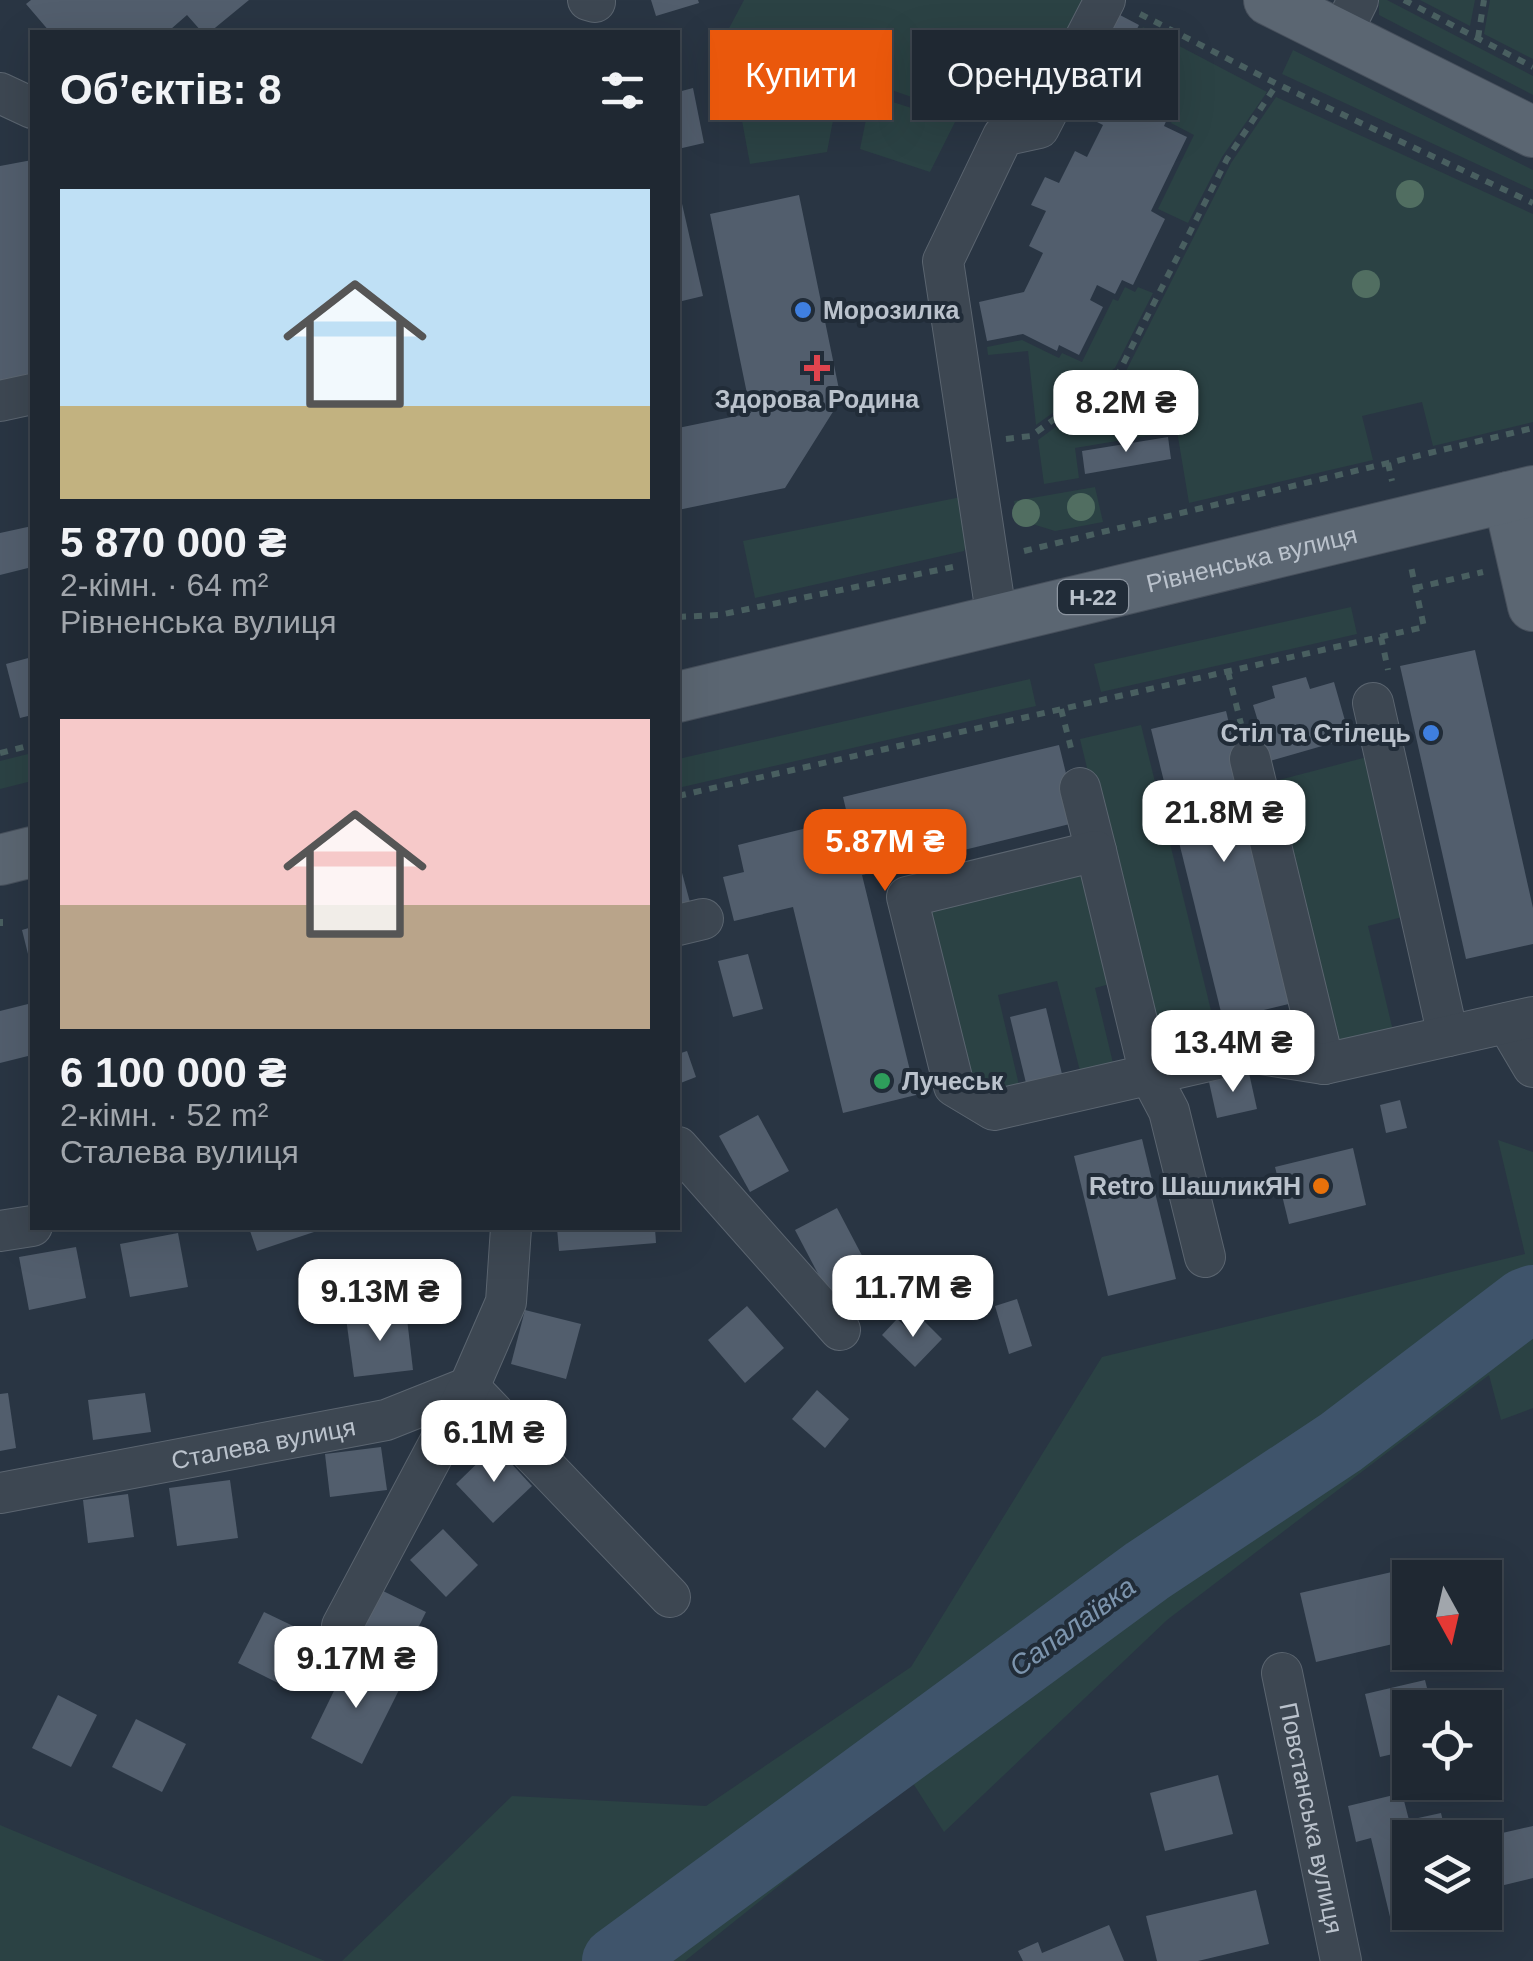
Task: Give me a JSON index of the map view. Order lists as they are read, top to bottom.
{
  "streets": {
    "main road": ["Рівненська вулиця", "Н-22"],
    "street": ["Сталева вулиця", "Повстанська вулиця"]
  },
  "water": ["Сапалаївка"],
  "places": {
    "other": [
      "Морозилка",
      "Стіл та Стілець",
      "Лучеськ",
      "Retro ШашликЯН"
    ],
    "health": ["Здорова Родина"]
  },
  "north": "bottom",
  "page": {
    "chip": ["Купити", "Орендувати"],
    "heading": "Об’єктів: 8",
    "list": [
      {
        "name": "5 870 000 ₴",
        "note": "2-кімн. · 64 m² · Рівненська вулиця"
      },
      {
        "name": "6 100 000 ₴",
        "note": "2-кімн. · 52 m² · Сталева вулиця"
      }
    ],
    "price": [
      "8.2M ₴",
      "21.8M ₴",
      "5.87M ₴",
      "13.4M ₴",
      "11.7M ₴",
      "9.13M ₴",
      "6.1M ₴",
      "9.17M ₴"
    ]
  }
}
